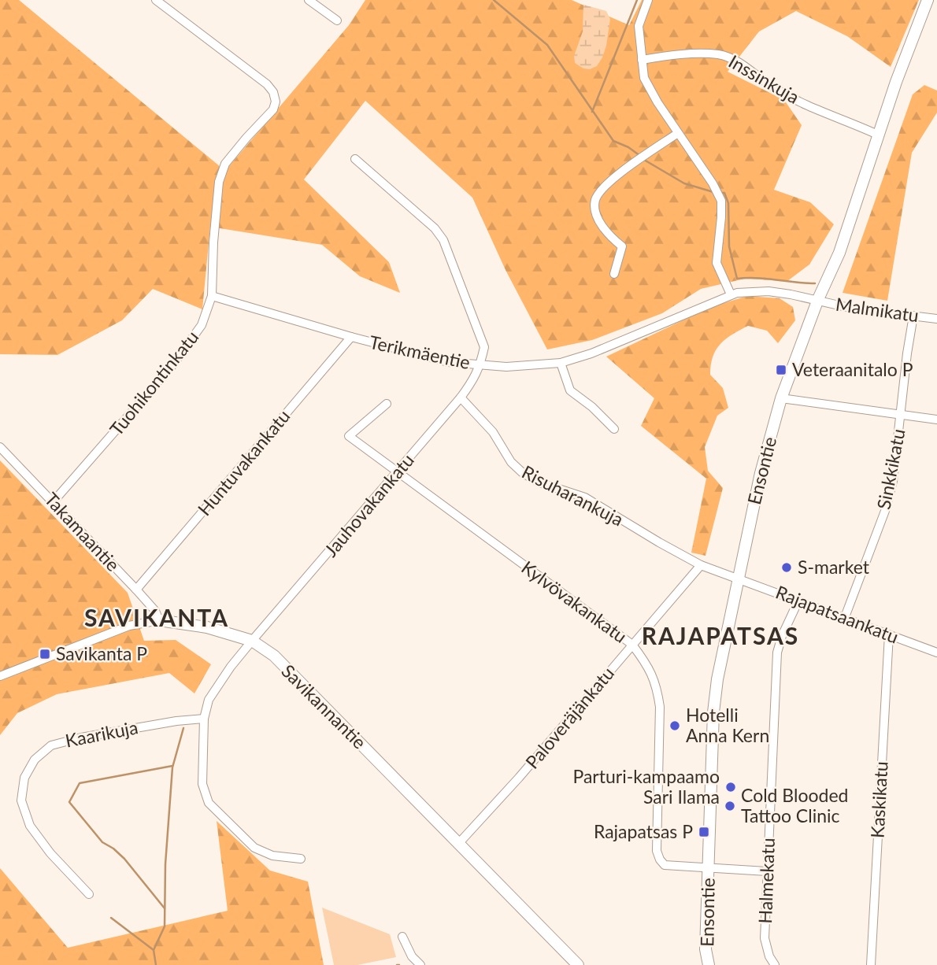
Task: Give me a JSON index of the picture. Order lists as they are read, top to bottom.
{
  "streets": {
    "street": [
      "Inssinkuja",
      "Malmikatu",
      "Terikmäentie",
      "Tuohikontinkatu",
      "Huntuvakankatu",
      "Sinkkikatu",
      "Ensontie",
      "Risuharankuja",
      "Jauhovakankatu",
      "Takamaantie",
      "Kylvövakankatu",
      "Rajapatsaankatu",
      "Savikannantie",
      "Paloveräjänkatu",
      "Kaarikuja",
      "Kaskikatu",
      "Halmekatu"
    ]
  },
  "crossings": [
    ["Inssinkuja", "Ensontie"],
    ["Malmikatu", "Terikmäentie"],
    ["Malmikatu", "Sinkkikatu"],
    ["Malmikatu", "Ensontie"],
    ["Terikmäentie", "Tuohikontinkatu"],
    ["Terikmäentie", "Huntuvakankatu"],
    ["Terikmäentie", "Ensontie"],
    ["Terikmäentie", "Jauhovakankatu"],
    ["Tuohikontinkatu", "Takamaantie"],
    ["Huntuvakankatu", "Takamaantie"],
    ["Sinkkikatu", "Rajapatsaankatu"],
    ["Ensontie", "Risuharankuja"],
    ["Ensontie", "Kylvövakankatu"],
    ["Ensontie", "Rajapatsaankatu"],
    ["Risuharankuja", "Jauhovakankatu"],
    ["Risuharankuja", "Rajapatsaankatu"],
    ["Risuharankuja", "Paloveräjänkatu"],
    ["Jauhovakankatu", "Kylvövakankatu"],
    ["Jauhovakankatu", "Savikannantie"],
    ["Jauhovakankatu", "Kaarikuja"],
    ["Takamaantie", "Savikannantie"],
    ["Kylvövakankatu", "Paloveräjänkatu"],
    ["Rajapatsaankatu", "Kaskikatu"],
    ["Rajapatsaankatu", "Halmekatu"],
    ["Savikannantie", "Paloveräjänkatu"]
  ],
  "districts": ["SAVIKANTA", "RAJAPATSAS"],
  "places": {
    "transit": ["Veteraanitalo P", "Savikanta P", "Rajapatsas P"],
    "other": [
      "S-market",
      "Hotelli Anna Kern",
      "Parturi-kampaamo Sari Ilama",
      "Cold Blooded Tattoo Clinic"
    ]
  }
}
